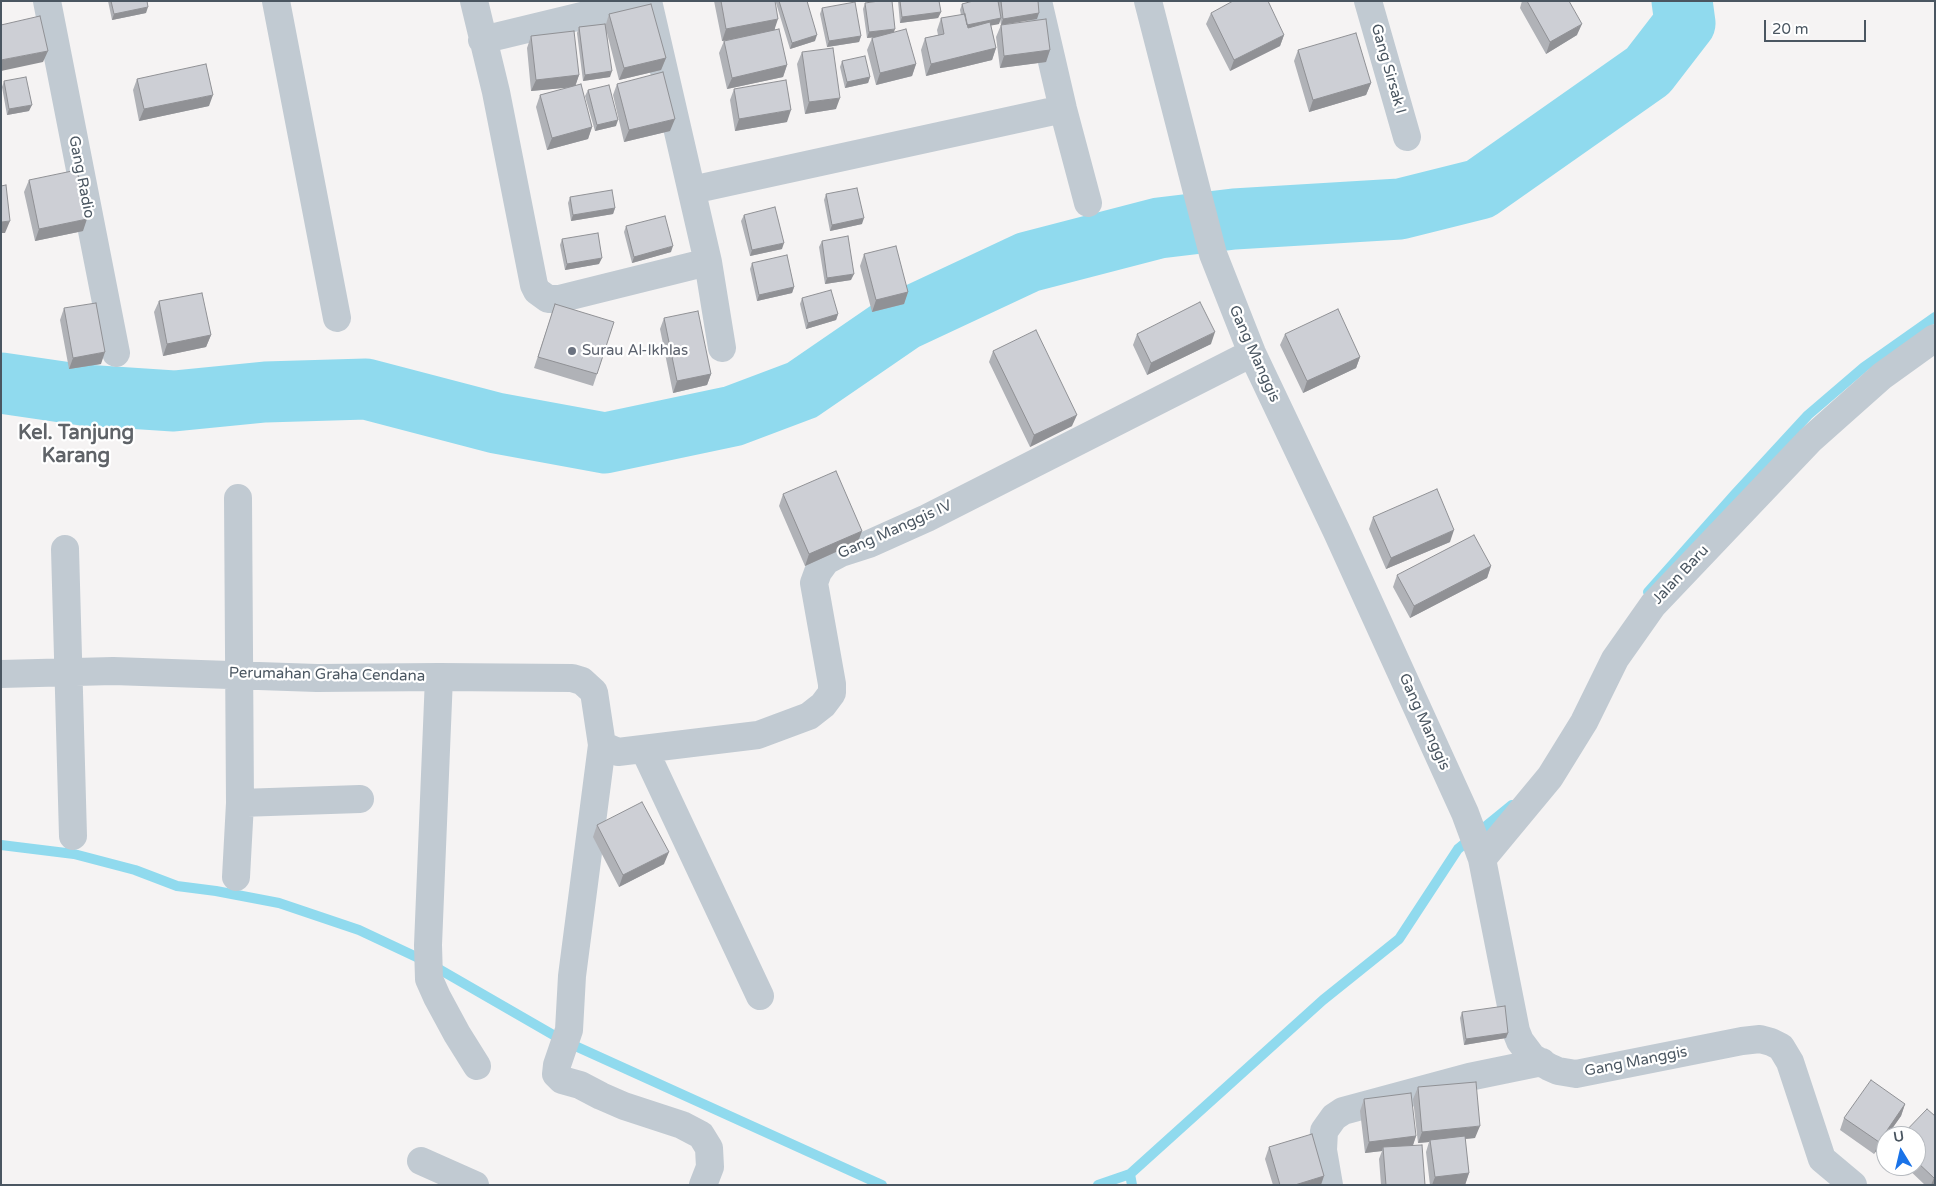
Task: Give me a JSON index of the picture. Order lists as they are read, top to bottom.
{
  "streets": {
    "street": [
      "Gang Sirsak I",
      "Gang Radio",
      "Gang Manggis",
      "Gang Manggis IV",
      "Jalan Baru",
      "Perumahan Graha Cendana"
    ]
  },
  "crossings": [
    ["Gang Manggis", "Gang Manggis IV"],
    ["Gang Manggis", "Jalan Baru"],
    ["Gang Manggis IV", "Perumahan Graha Cendana"]
  ],
  "districts": ["Kel. Tanjung Karang"],
  "places": ["Surau Al-Ikhlas"],
  "scale_bar": "20 m",
  "north": "top"
}
